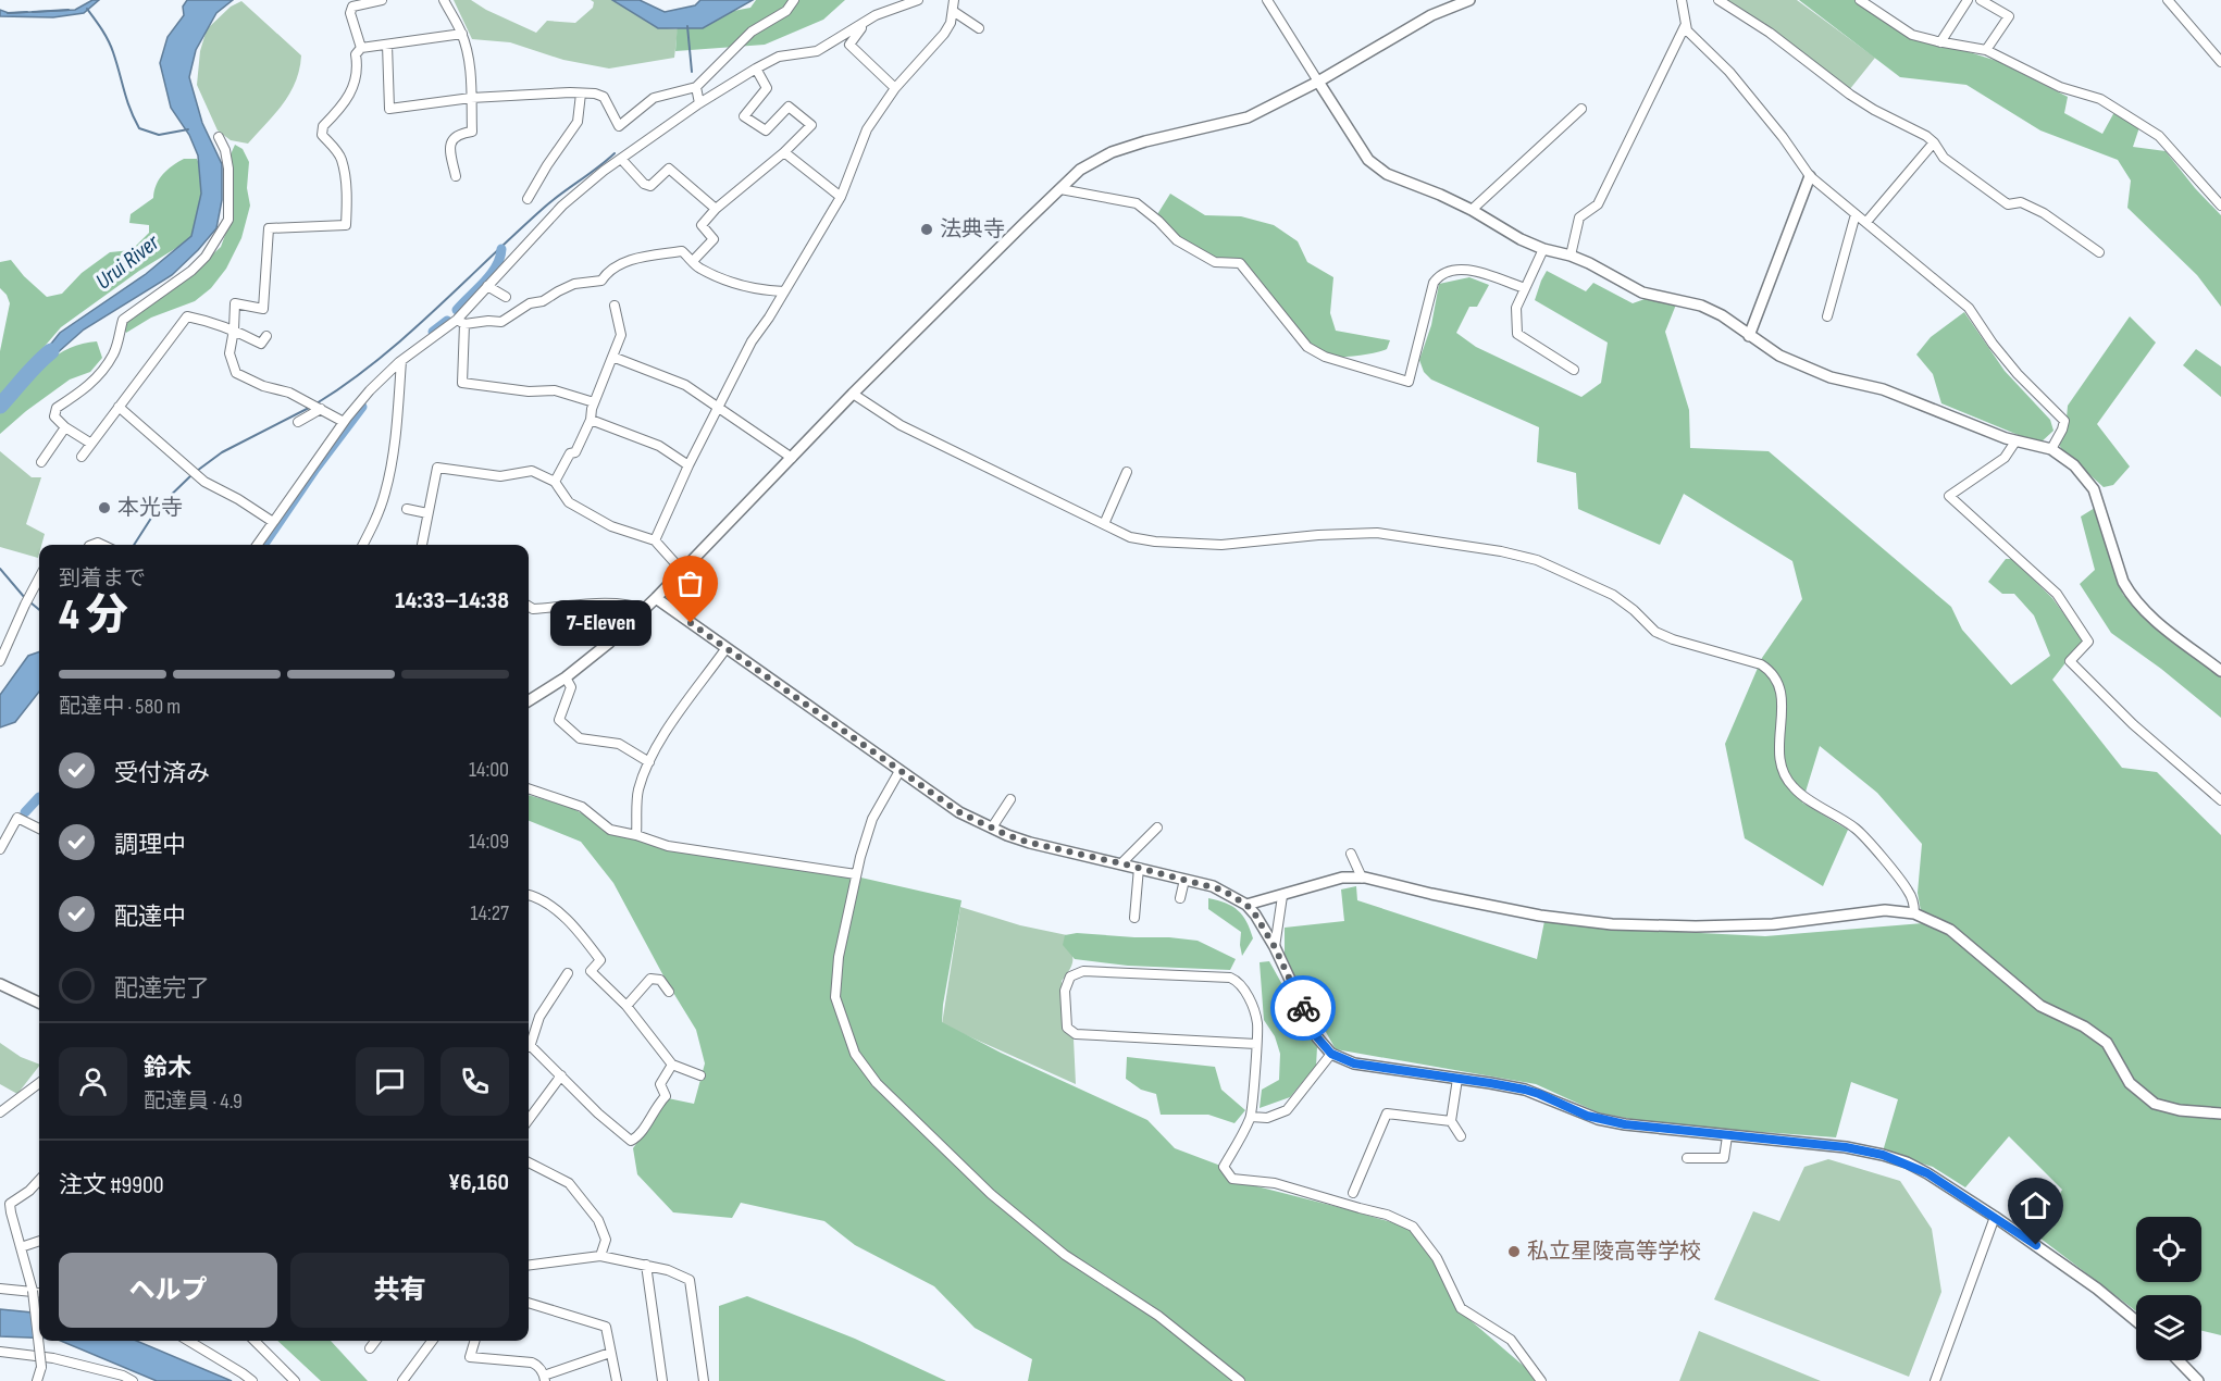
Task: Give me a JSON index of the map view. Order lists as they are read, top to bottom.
{
  "water": ["Urui River"],
  "places": [
    "法典寺",
    "本光寺",
    "7-Eleven",
    "私立星陵高等学校"
  ],
  "page": {
    "heading": ["4 分", "到着まで", "14:33–14:38"],
    "panel": [
      "鈴木",
      "配達員 · 4.9",
      "注文 #9900",
      "¥6,160"
    ],
    "bubble": "7-Eleven",
    "bar": "配達中 · 580 m",
    "list": [
      ["受付済み", "14:00"],
      ["調理中", "14:09"],
      ["配達中", "14:27"],
      "配達完了"
    ],
    "buttons": ["ヘルプ", "共有"]
  }
}
